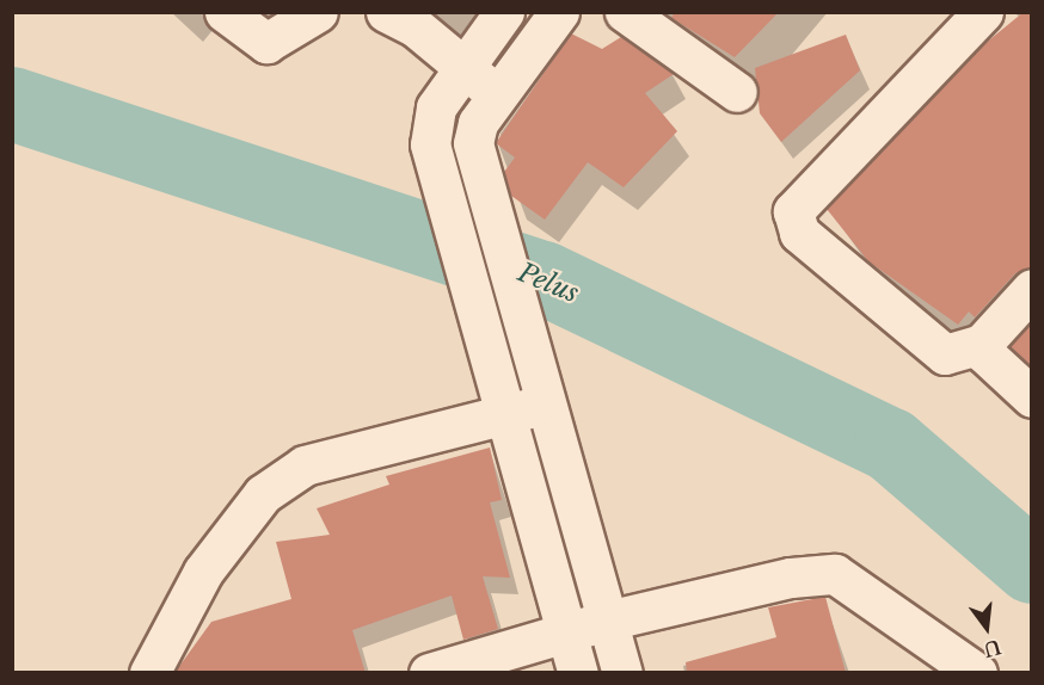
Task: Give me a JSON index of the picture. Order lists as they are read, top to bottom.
{
  "water": ["Pelus"],
  "north": "bottom"
}
